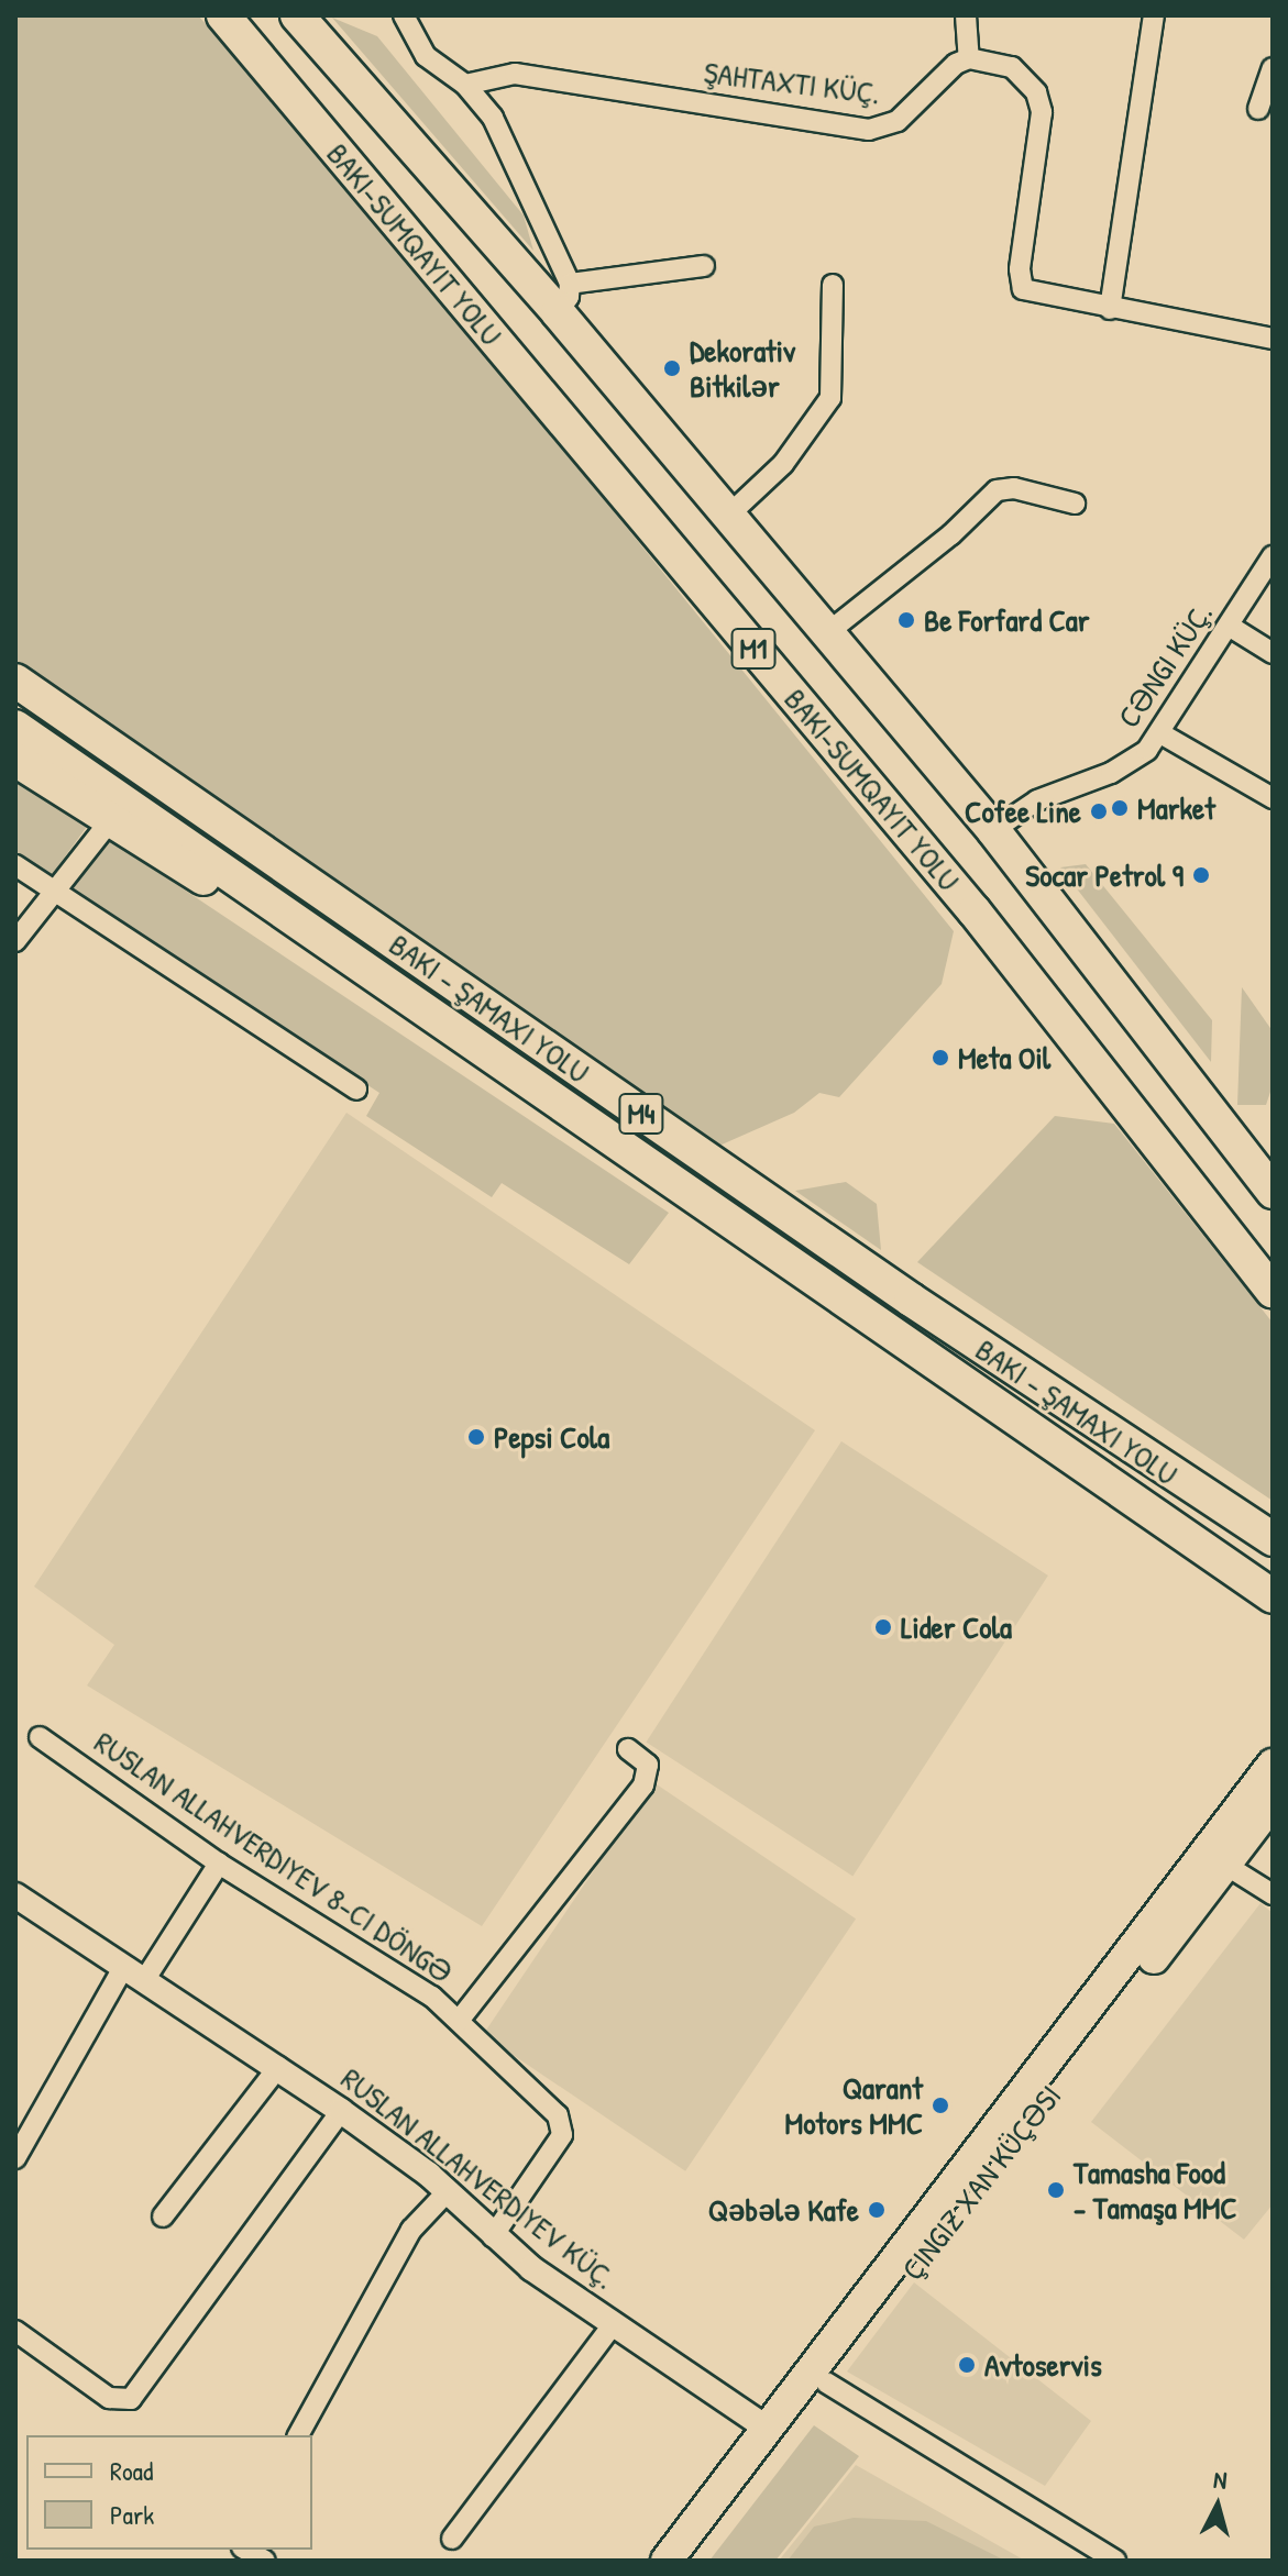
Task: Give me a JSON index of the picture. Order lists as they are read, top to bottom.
{
  "streets": {
    "highway": ["M1", "M4"],
    "main road": ["ÇINGIZ XAN KÜÇƏSI"],
    "street": ["CƏNGI KÜÇ.", "RUSLAN ALLAHVERDIYEV 8-CI DÖNGƏ", "RUSLAN ALLAHVERDIYEV KÜÇ."]
  },
  "crossings": [
    ["M1", "CƏNGI KÜÇ."],
    ["RUSLAN ALLAHVERDIYEV 8-CI DÖNGƏ", "RUSLAN ALLAHVERDIYEV KÜÇ."],
    ["RUSLAN ALLAHVERDIYEV KÜÇ.", "ÇINGIZ XAN KÜÇƏSI"]
  ],
  "places": [
    "Dekorativ Bitkilər",
    "Be Forfard Car",
    "Market",
    "Cofee Line",
    "Socar Petrol 9",
    "Meta Oil",
    "Pepsi Cola",
    "Lider Cola",
    "Qarant Motors MMC",
    "Tamasha Food - Tamaşa MMC",
    "Qəbələ Kafe",
    "Avtoservis"
  ],
  "legend": ["Road", "Park"],
  "north": "top"
}
